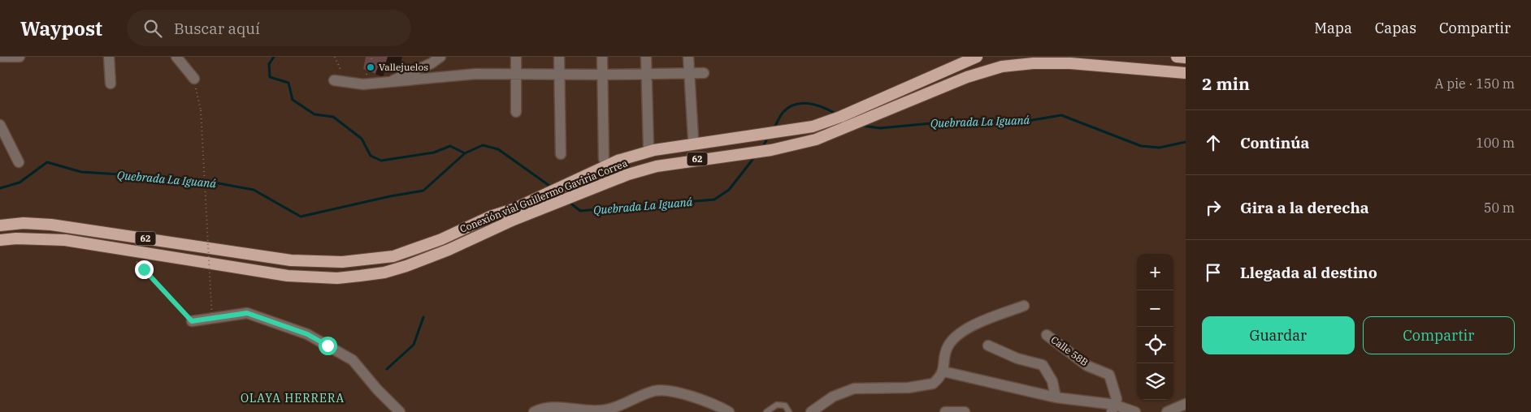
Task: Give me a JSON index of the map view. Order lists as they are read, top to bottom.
{
  "streets": {
    "highway": ["62", "Conexión vial Guillermo Gaviria Correa"],
    "street": ["Calle 58B"]
  },
  "districts": ["OLAYA HERRERA"],
  "water": ["Quebrada La Iguaná"],
  "places": ["Vallejuelos"],
  "page": {
    "header": "Waypost",
    "search": "Buscar aquí",
    "nav": ["Mapa", "Capas", "Compartir"],
    "heading": ["2 min", "A pie · 150 m"],
    "list": [
      ["Continúa", "100 m"],
      ["Gira a la derecha", "50 m"],
      "Llegada al destino"
    ],
    "map_buttons": ["+", "−"],
    "buttons": ["Guardar", "Compartir"]
  }
}
